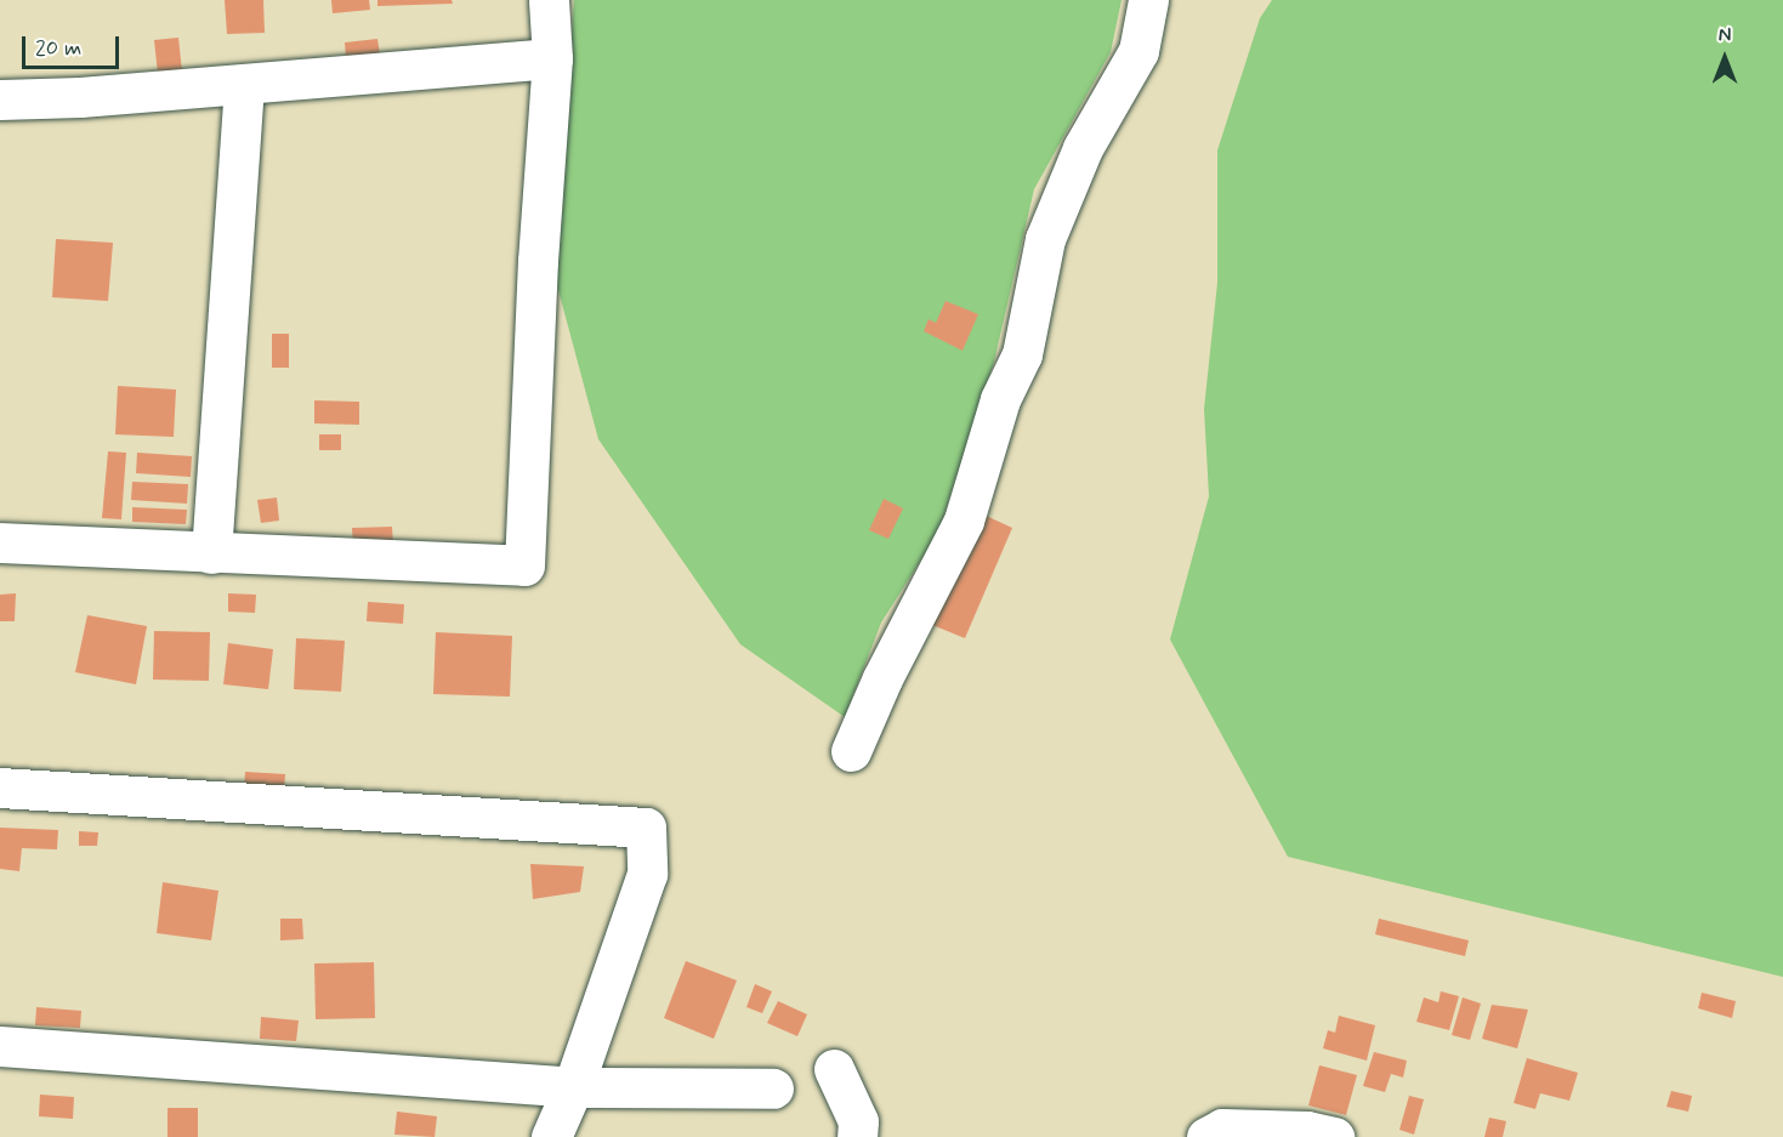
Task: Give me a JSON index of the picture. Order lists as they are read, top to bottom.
{
  "scale_bar": "20 m",
  "north": "top"
}
